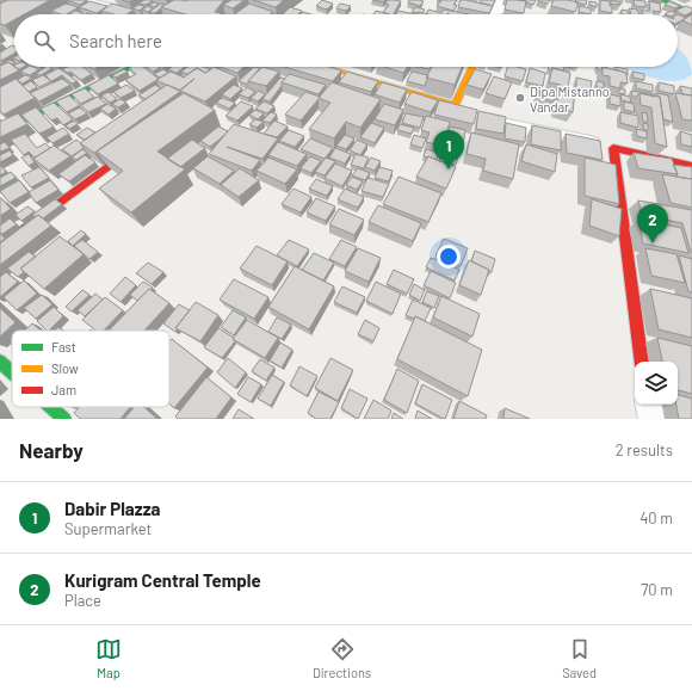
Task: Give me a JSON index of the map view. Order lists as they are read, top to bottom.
{
  "places": ["Dipa Mistanno Vandar"],
  "legend": ["Fast", "Slow", "Jam"],
  "page": {
    "search": "Search here",
    "pins": ["1", "2"],
    "heading": ["Nearby", "2 results"],
    "list": [
      {
        "mark": "1",
        "name": "Dabir Plazza",
        "note": "Supermarket",
        "value": "40 m"
      },
      {
        "mark": "2",
        "name": "Kurigram Central Temple",
        "note": "Place",
        "value": "70 m"
      }
    ],
    "nav": ["Map", "Directions", "Saved"]
  }
}
